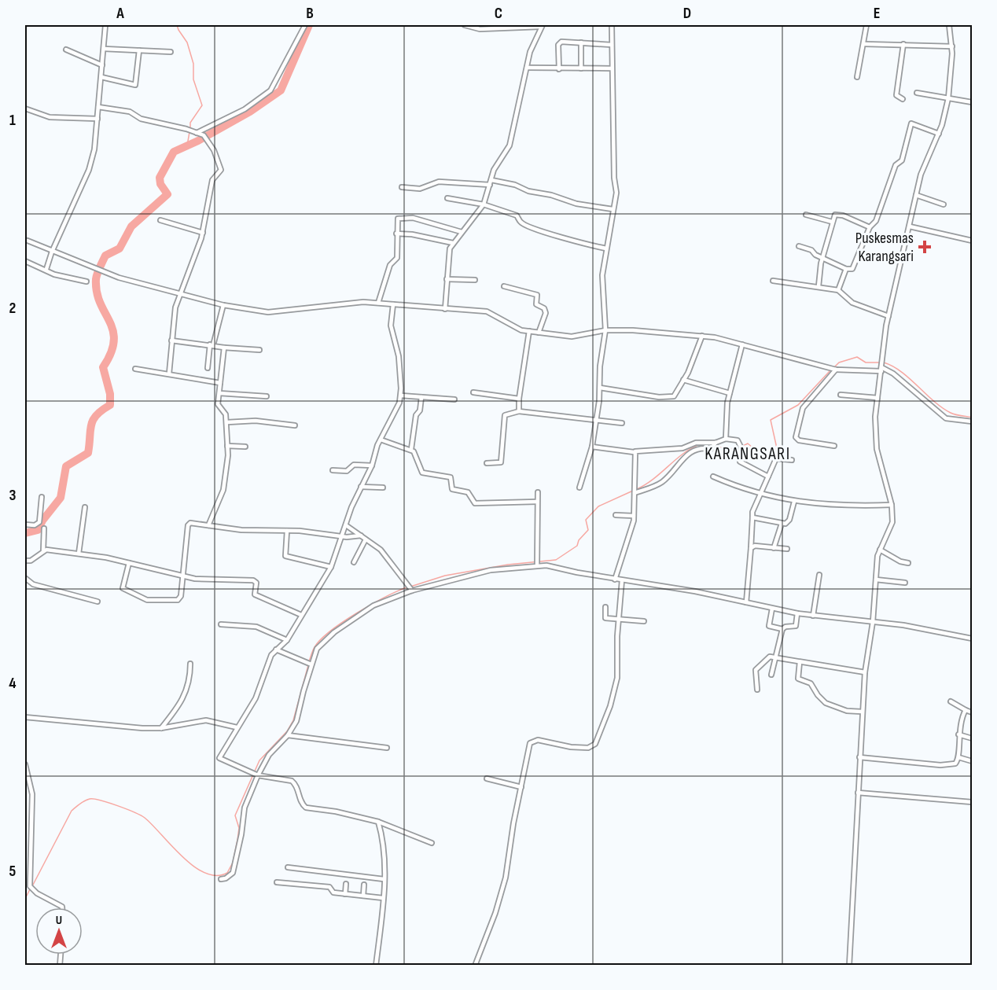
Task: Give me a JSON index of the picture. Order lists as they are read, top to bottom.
{
  "districts": ["KARANGSARI"],
  "places": {
    "health": ["Puskesmas Karangsari"]
  },
  "north": "top",
  "grid": {
    "columns": [
      "A",
      "B",
      "C",
      "D",
      "E"
    ],
    "rows": [
      "1",
      "2",
      "3",
      "4",
      "5"
    ]
  }
}
